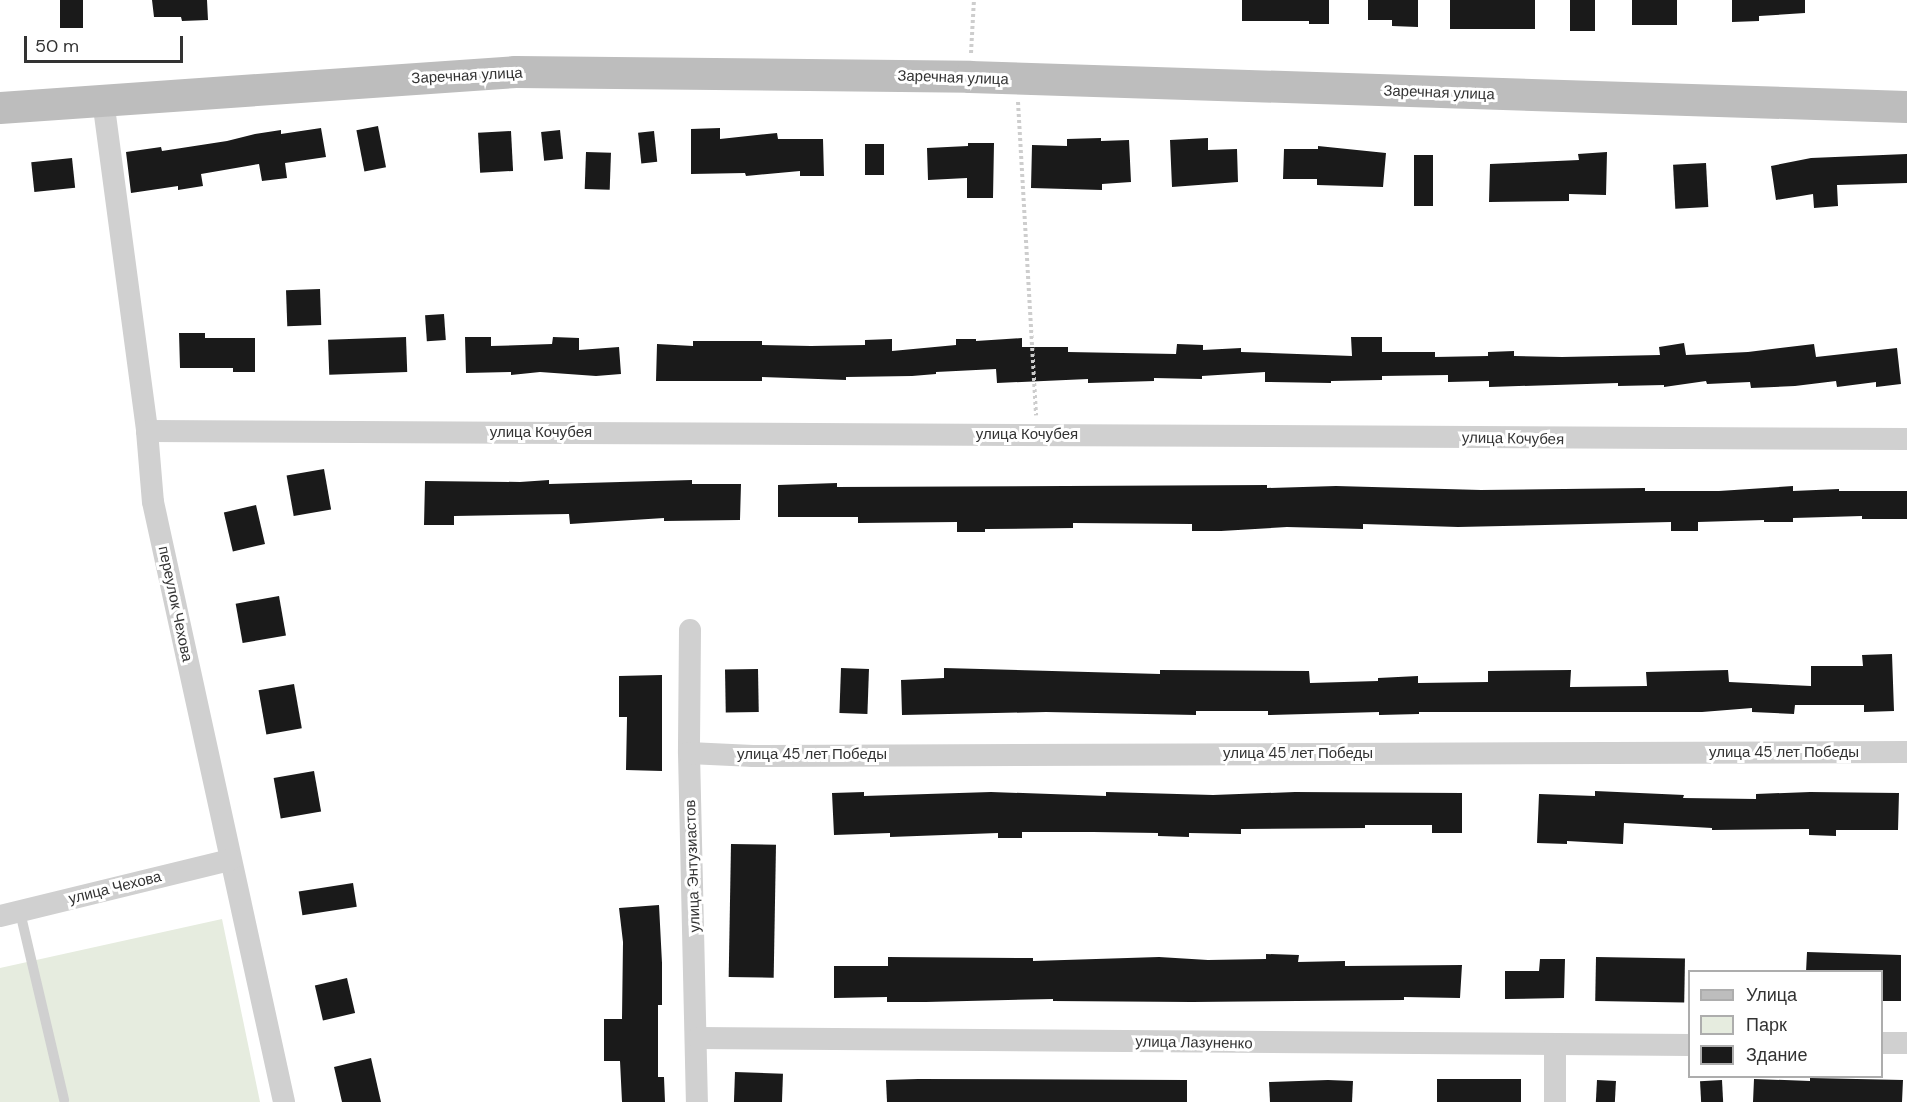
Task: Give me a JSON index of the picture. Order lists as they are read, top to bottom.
{
  "streets": {
    "main road": ["Заречная улица"],
    "street": [
      "улица Кочубея",
      "переулок Чехова",
      "улица 45 лет Победы",
      "улица Энтузиастов",
      "улица Чехова",
      "улица Лазуненко"
    ]
  },
  "crossings": [
    ["Заречная улица", "переулок Чехова"],
    ["улица Кочубея", "переулок Чехова"],
    ["переулок Чехова", "улица Чехова"],
    ["улица 45 лет Победы", "улица Энтузиастов"],
    ["улица Энтузиастов", "улица Лазуненко"]
  ],
  "legend": ["Улица", "Парк", "Здание"],
  "scale_bar": "50 m"
}
